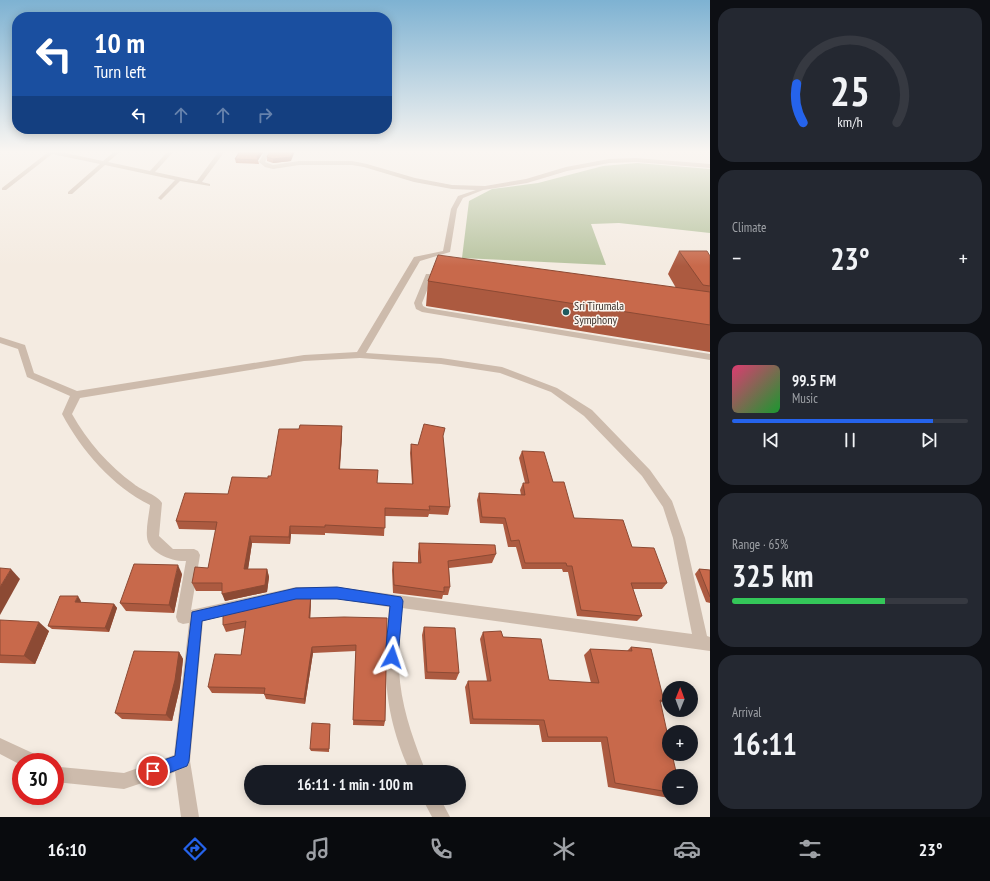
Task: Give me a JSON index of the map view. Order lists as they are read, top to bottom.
{
  "places": ["Sri Tirumala Symphony"],
  "north": "top",
  "page": {
    "turn": ["10 m", "Turn left"],
    "tile": [
      "Climate",
      ["Range · 65%", "325 km"],
      ["Arrival", "16:11"]
    ],
    "heat": ["−", "23°", "+"],
    "song": ["99.5 FM", "Music"],
    "map_buttons": ["+", "−"],
    "limit": "30",
    "trip": "16:11 · 1 min · 100 m",
    "tabs": ["16:10", "23°"],
    "gauge": ["25", "km/h"]
  }
}
